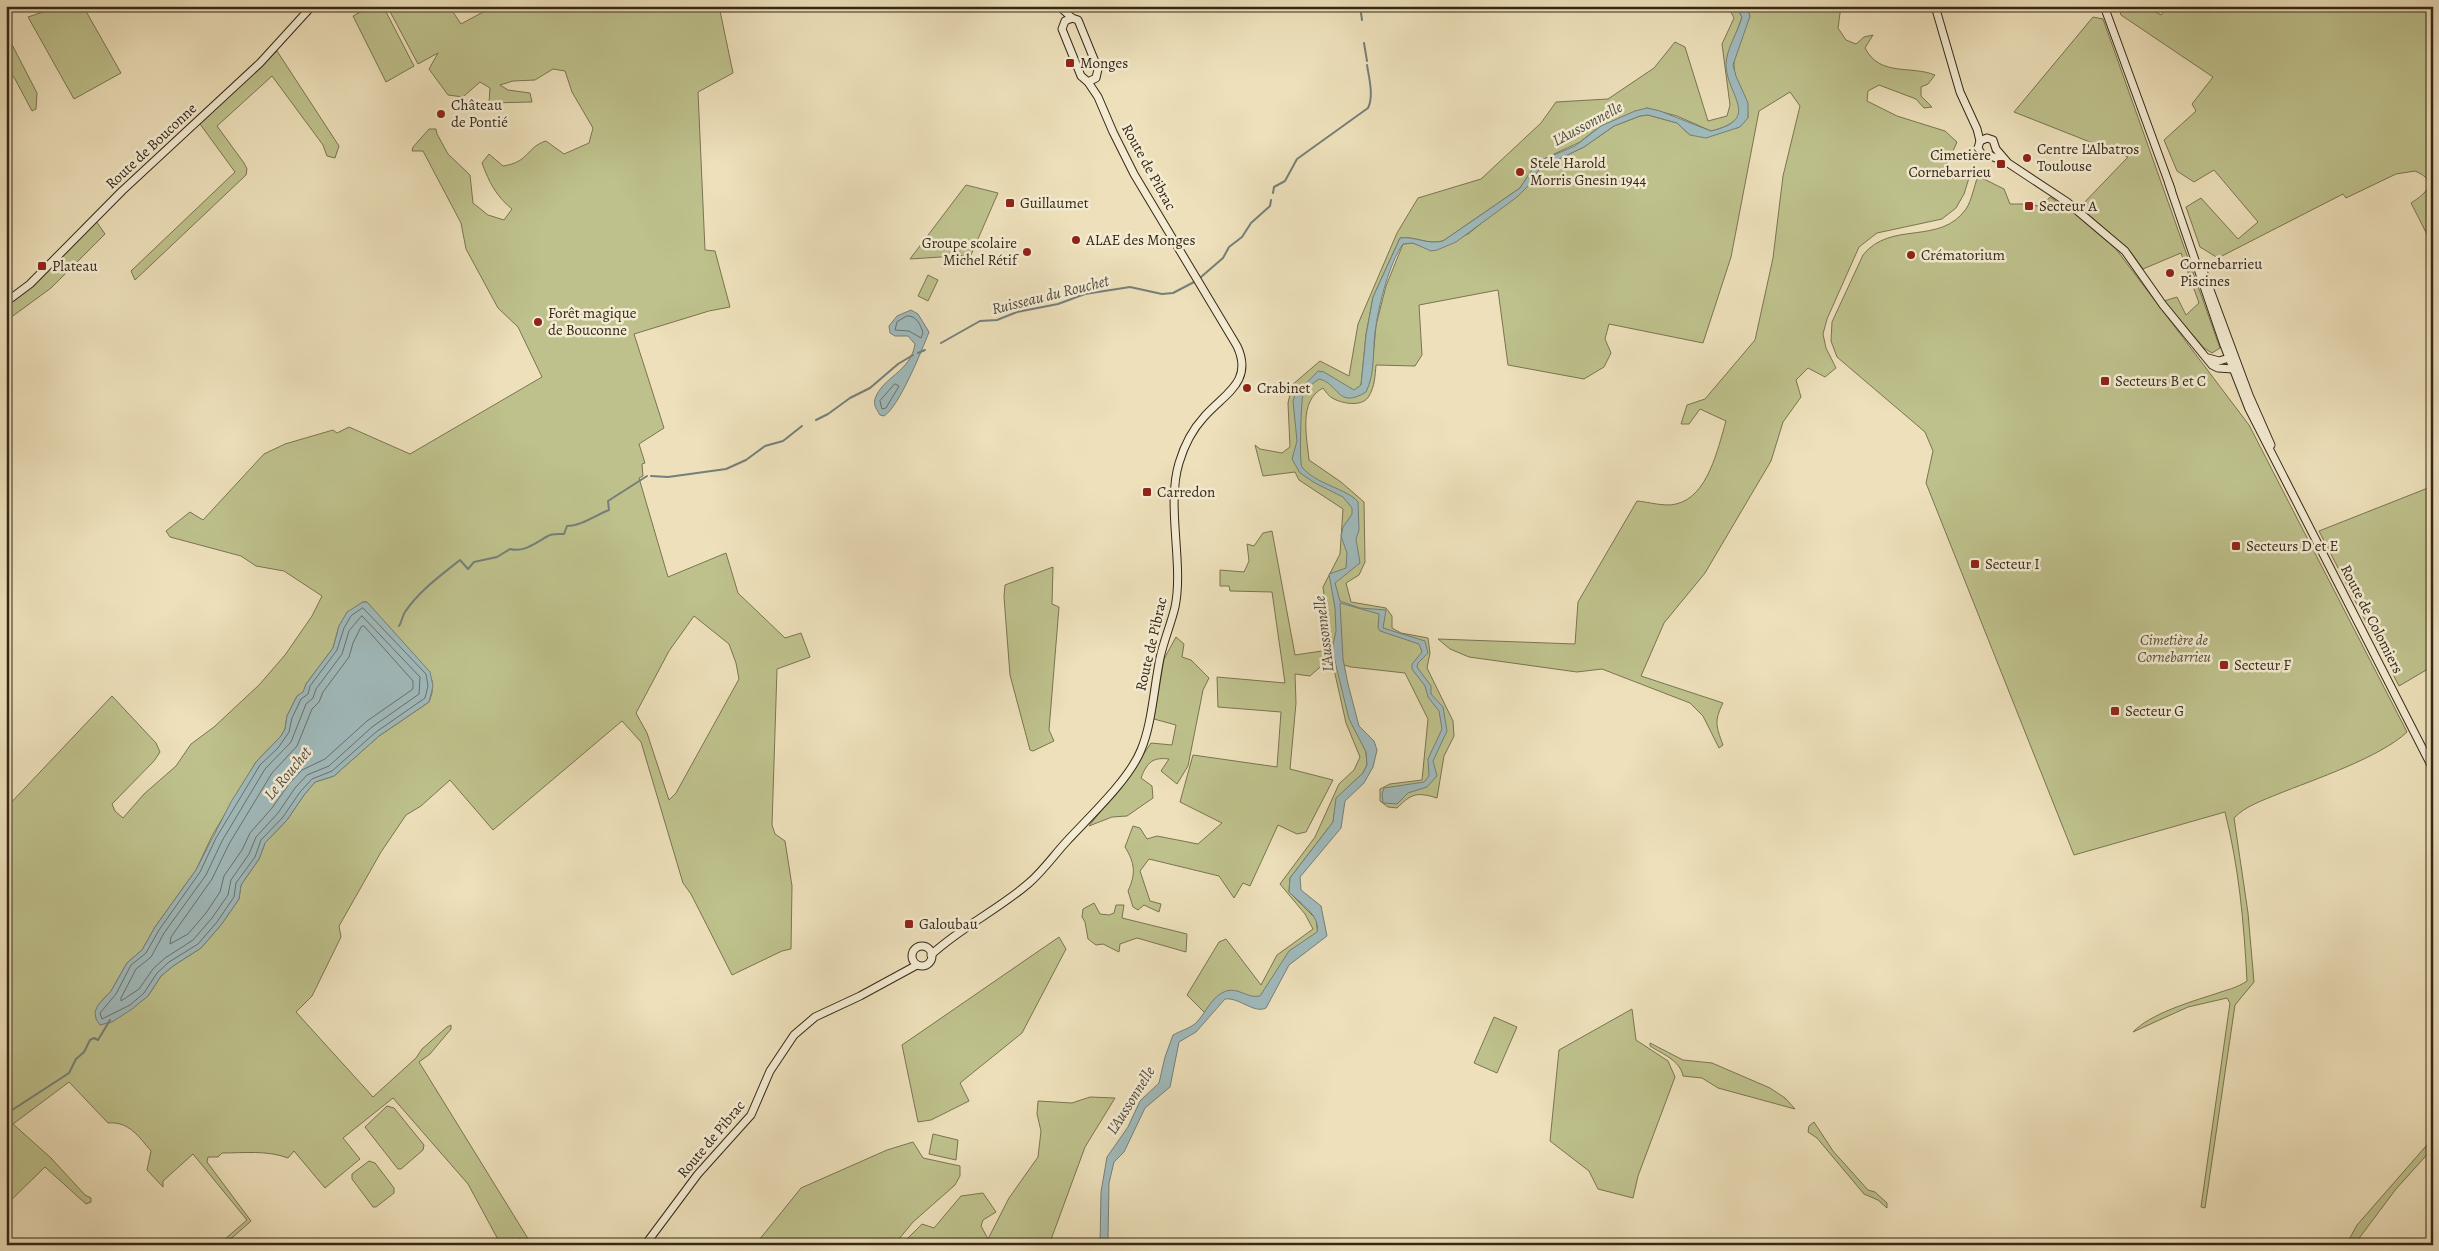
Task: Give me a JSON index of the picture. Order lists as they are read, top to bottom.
{
  "streets": {
    "main road": ["Route de Bouconne", "Route de Pibrac", "Route de Colomiers"]
  },
  "water": ["L'Aussonnelle", "Ruisseau du Rouchet", "Le Rouchet"],
  "parks": ["Cimetière de Cornebarrieu"],
  "places": {
    "transit": [
      "Monges",
      "Cimetière Cornebarrieu",
      "Guillaumet",
      "Secteur A",
      "Plateau",
      "Secteurs B et C",
      "Carredon",
      "Secteurs D et E",
      "Secteur I",
      "Secteur F",
      "Secteur G",
      "Galoubau"
    ],
    "other": [
      "Château de Pontié",
      "Centre L'Albatros Toulouse",
      "Stele Harold Morris Gnesin 1944",
      "ALAE des Monges",
      "Groupe scolaire Michel Rétif",
      "Crématorium",
      "Cornebarrieu Piscines",
      "Forêt magique de Bouconne",
      "Crabinet"
    ]
  }
}
